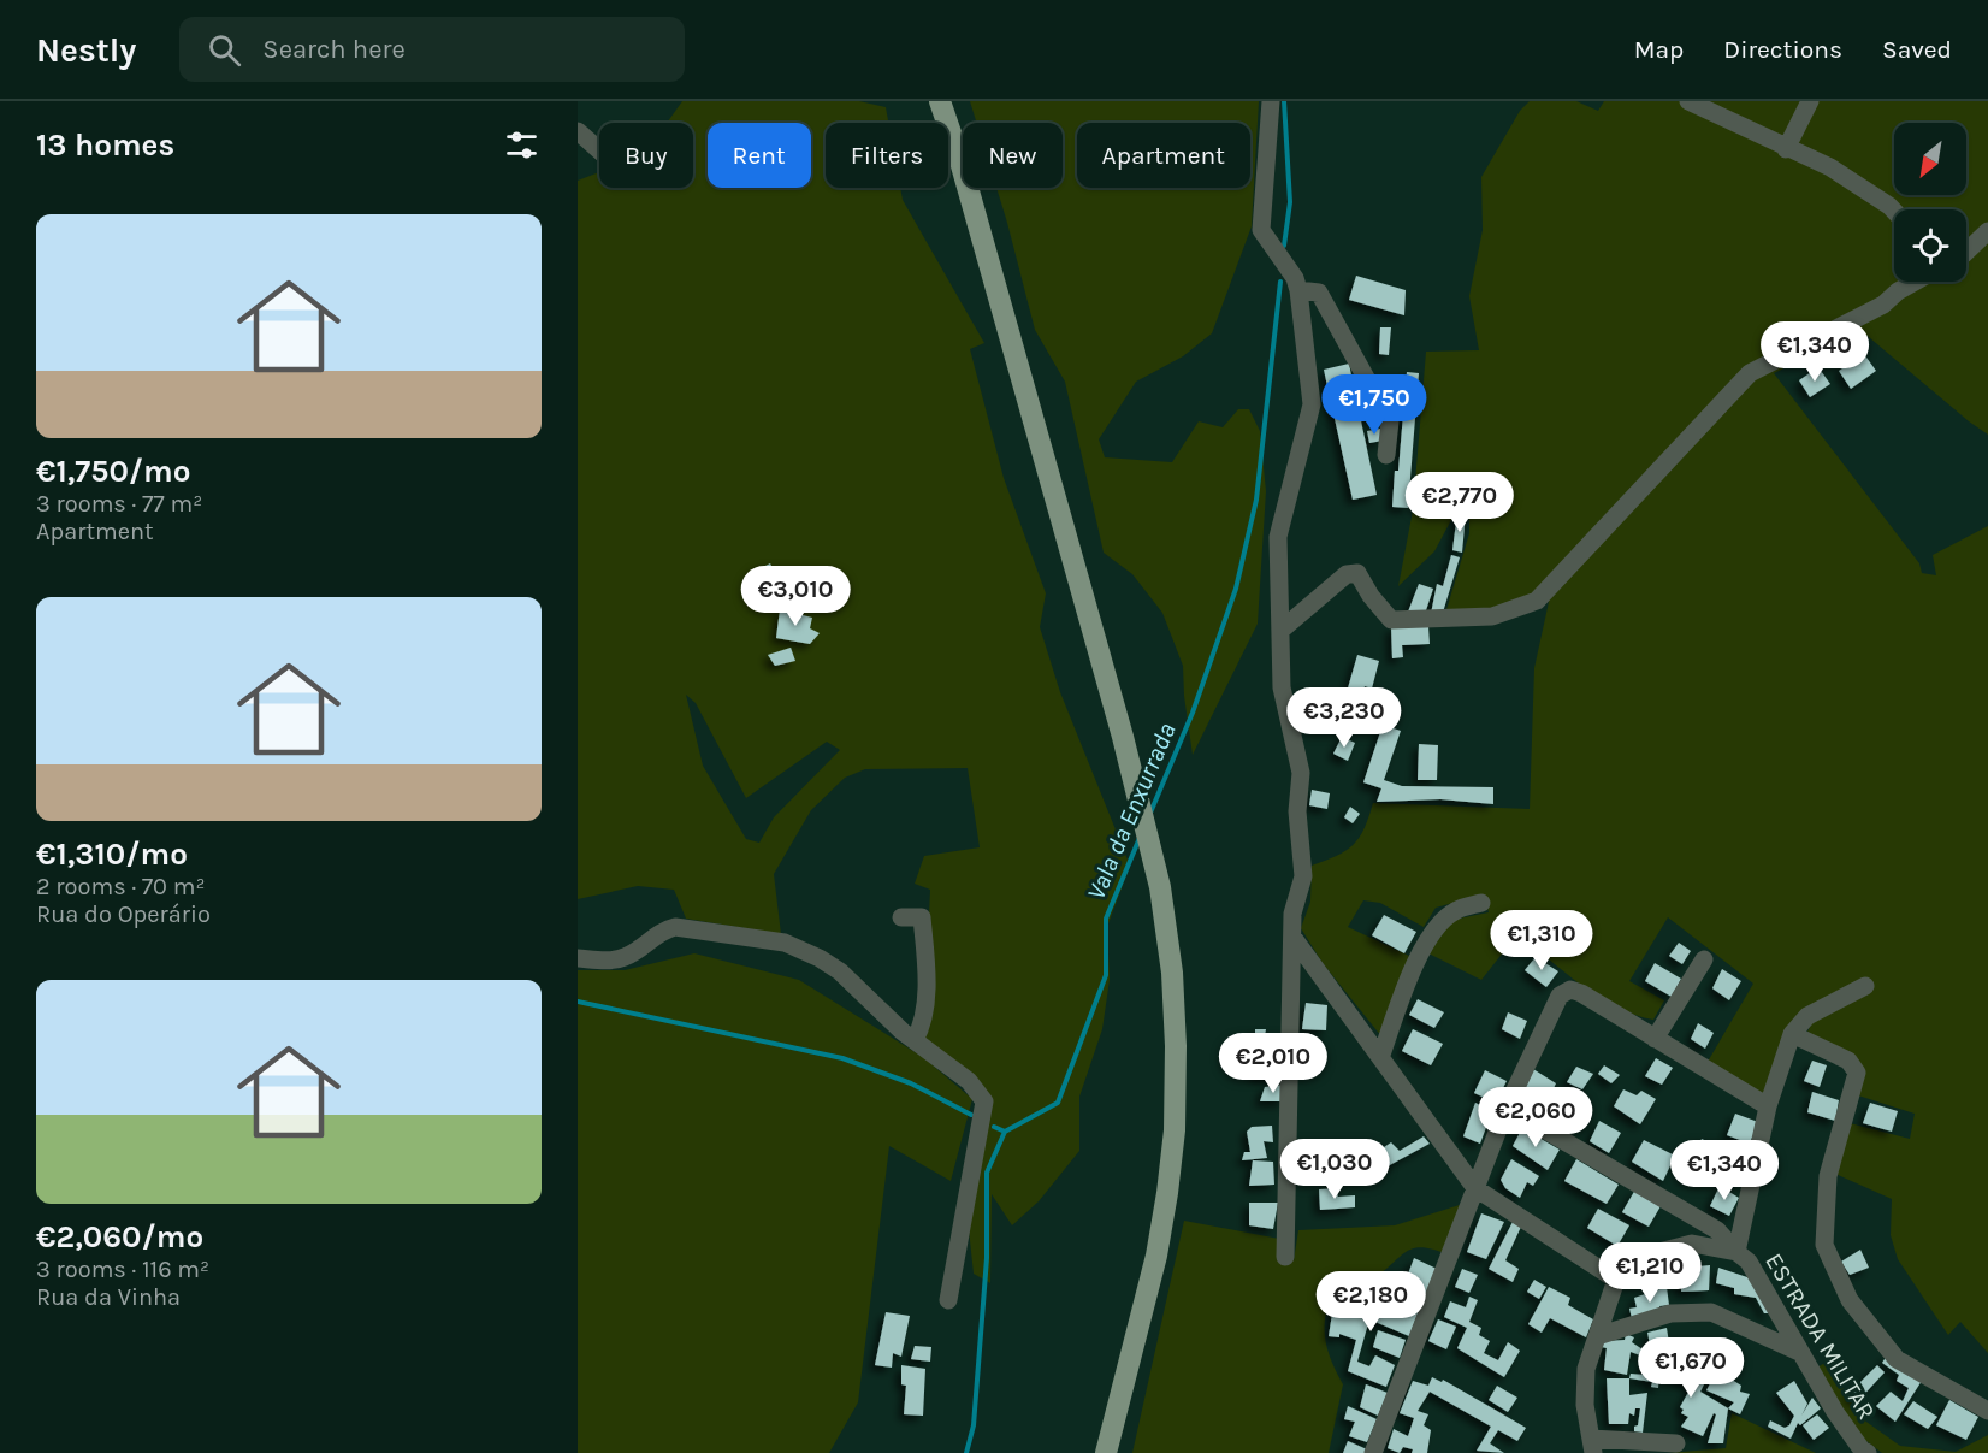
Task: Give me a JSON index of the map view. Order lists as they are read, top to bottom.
{
  "streets": {
    "street": ["ESTRADA MILITAR"]
  },
  "water": ["Vala da Enxurrada"],
  "north": "bottom left",
  "page": {
    "header": "Nestly",
    "search": "Search here",
    "nav": ["Map", "Directions", "Saved"],
    "heading": "13 homes",
    "chip": [
      "Buy",
      "Rent",
      "Filters",
      "New",
      "Apartment"
    ],
    "list": [
      {
        "name": "€1,750/mo",
        "note": "3 rooms · 77 m² · Apartment"
      },
      {
        "name": "€1,310/mo",
        "note": "2 rooms · 70 m² · Rua do Operário"
      },
      {
        "name": "€2,060/mo",
        "note": "3 rooms · 116 m² · Rua da Vinha"
      }
    ],
    "price": [
      "€1,340",
      "€1,750",
      "€2,770",
      "€3,010",
      "€3,230",
      "€1,310",
      "€2,010",
      "€2,060",
      "€1,030",
      "€1,340",
      "€1,210",
      "€2,180",
      "€1,670"
    ]
  }
}
